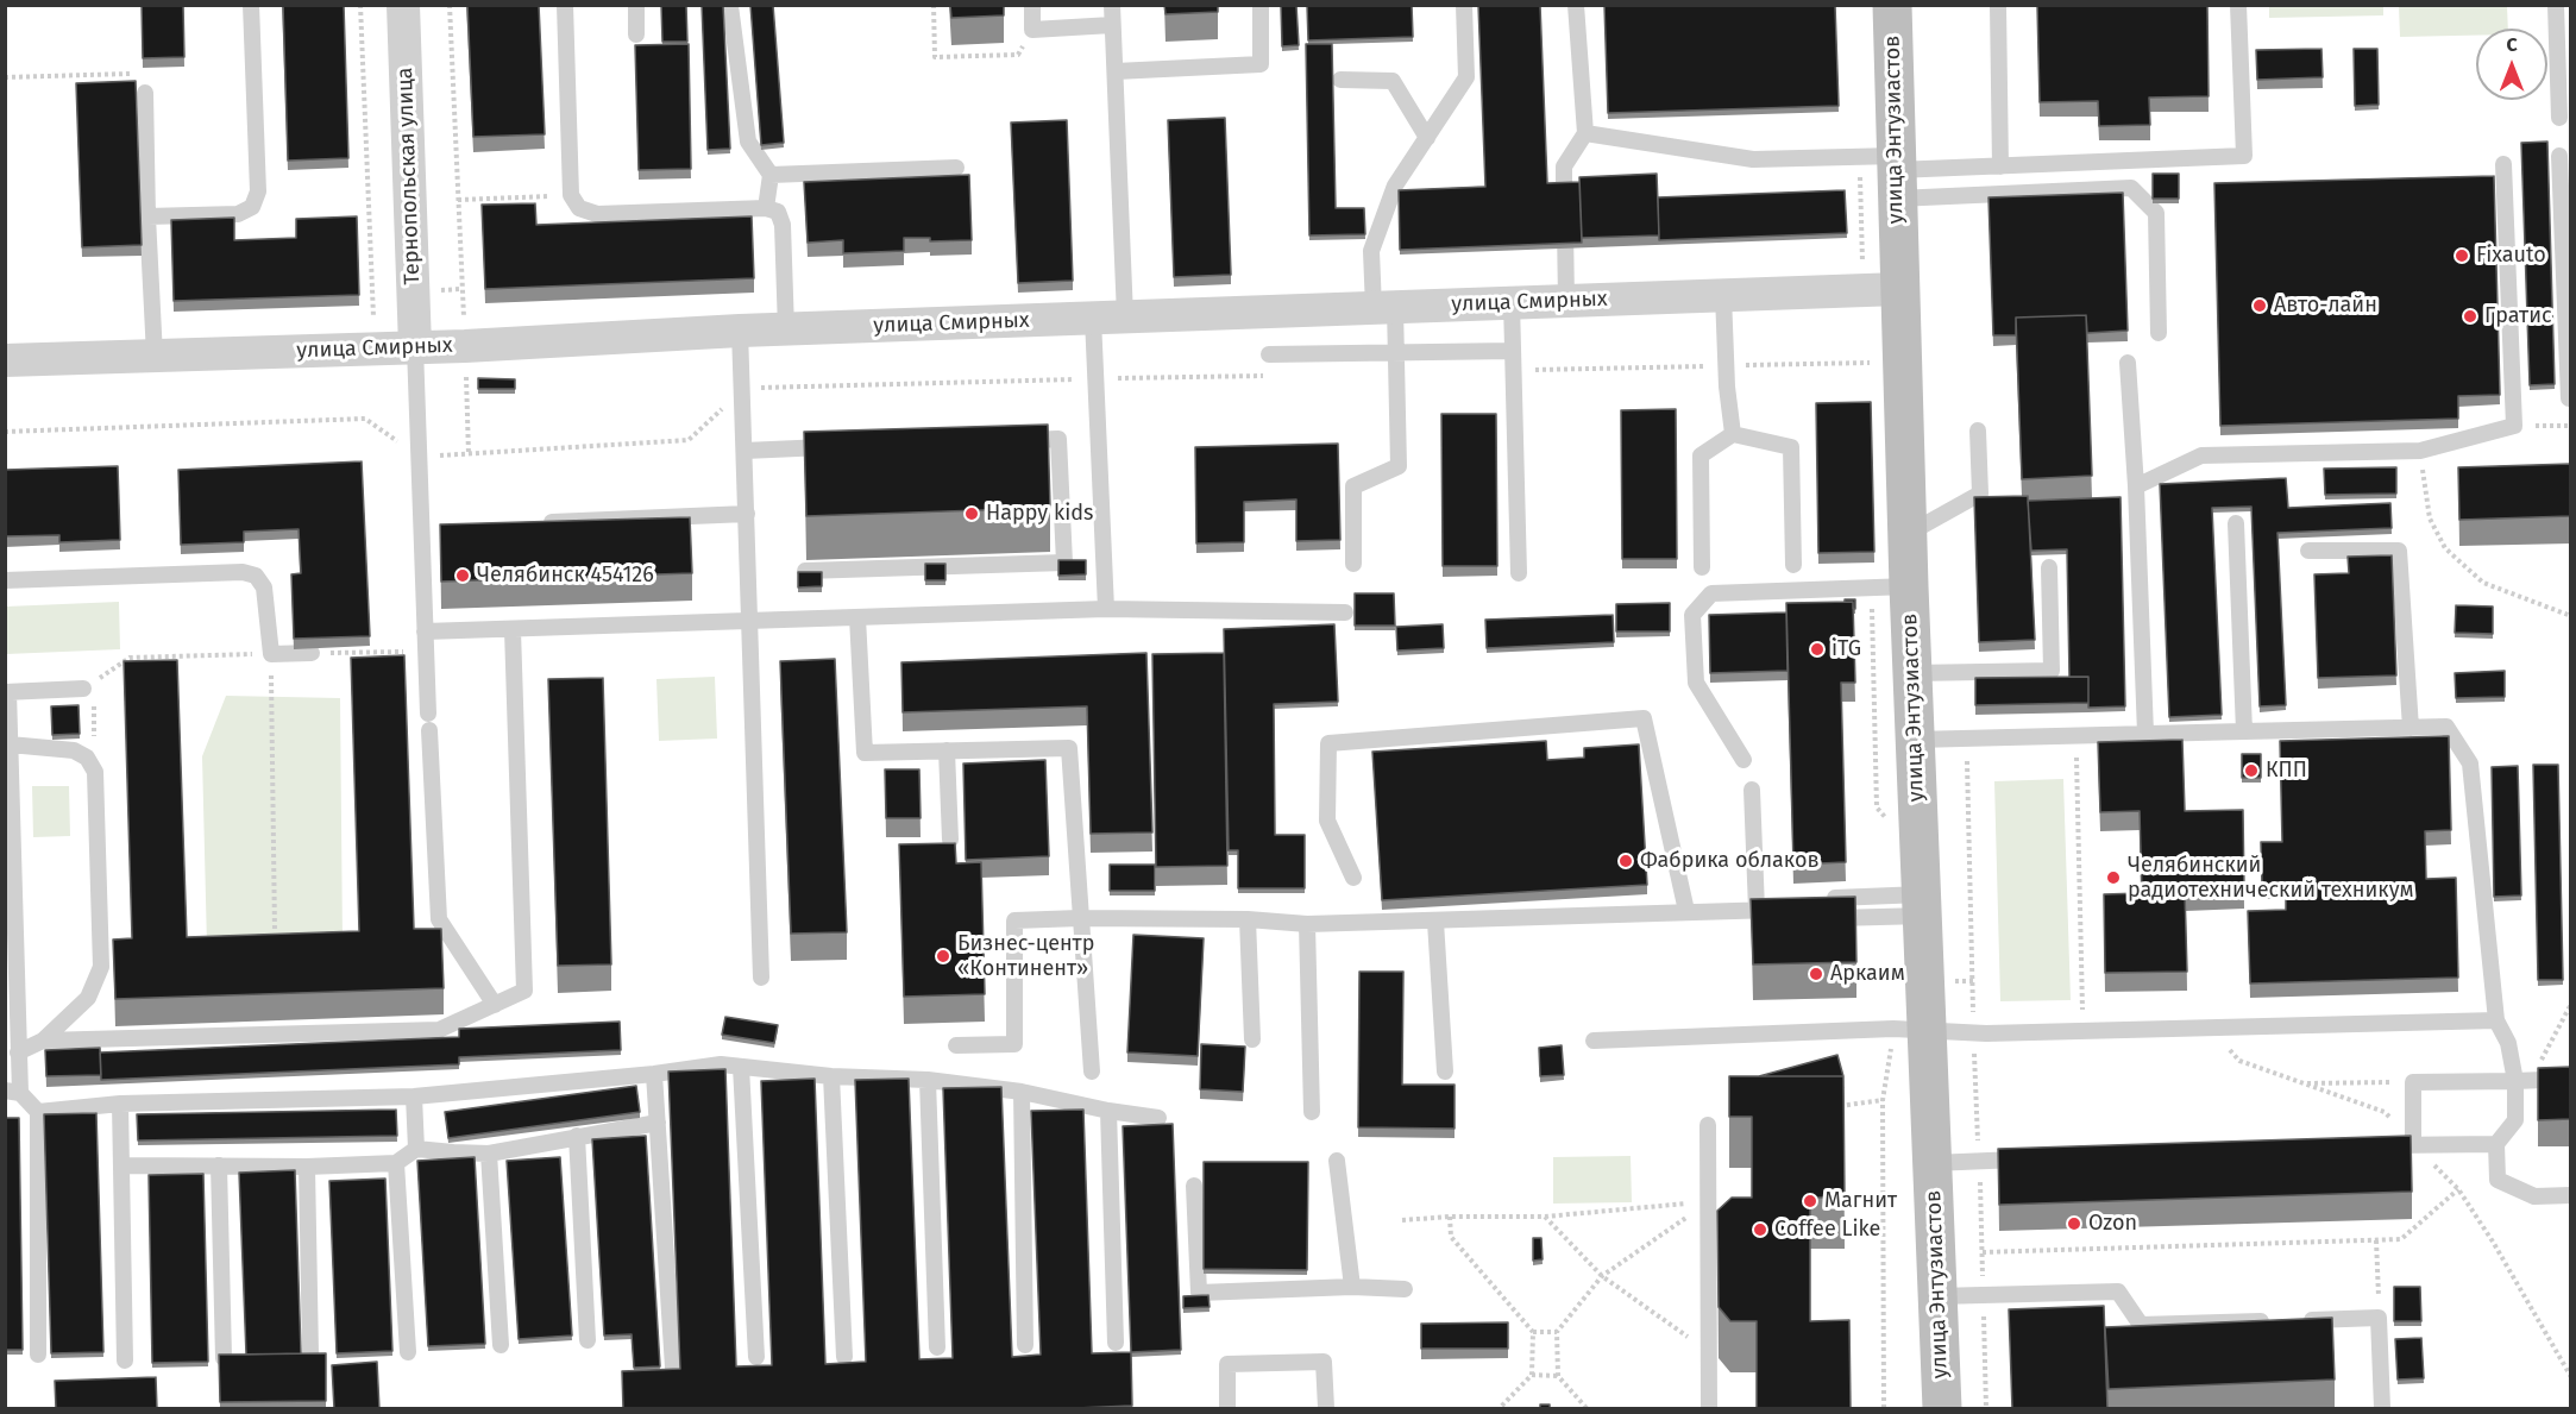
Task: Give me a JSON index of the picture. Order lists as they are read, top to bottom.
{
  "streets": {
    "main road": ["улица Энтузиастов"],
    "street": ["Тернопольская улица", "улица Смирных"]
  },
  "crossings": [
    ["улица Энтузиастов", "улица Смирных"],
    ["Тернопольская улица", "улица Смирных"]
  ],
  "places": [
    "Fixauto",
    "Авто-лайн",
    "Гратис",
    "Happy kids",
    "Челябинск 454126",
    "iTG",
    "КПП",
    "Фабрика облаков",
    "Челябинский радиотехнический техникум",
    "Бизнес-центр «Континент»",
    "Аркаим",
    "Магнит",
    "Ozon",
    "Coffee Like"
  ],
  "north": "top"
}
